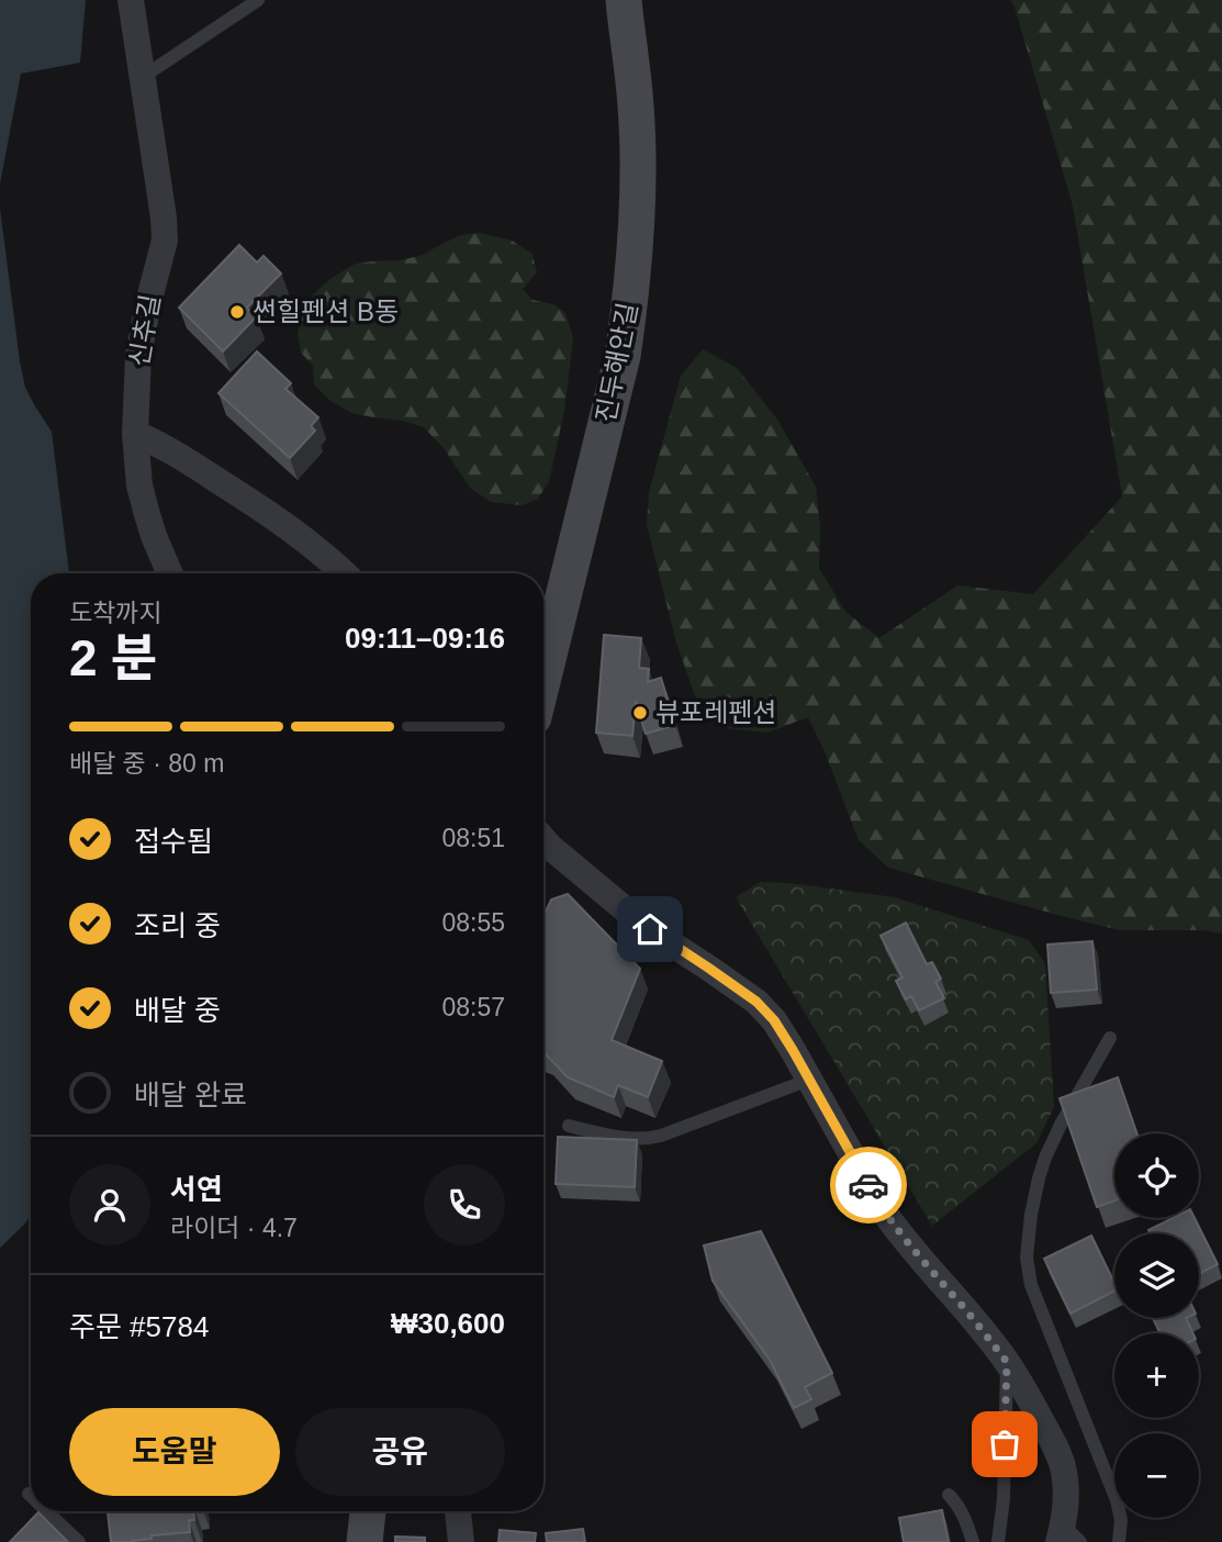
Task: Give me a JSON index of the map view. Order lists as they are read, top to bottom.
{
  "streets": {
    "street": ["신추길", "진두해안길"]
  },
  "places": ["썬힐펜션 B동", "뷰포레펜션"],
  "page": {
    "heading": ["2 분", "도착까지", "09:11–09:16"],
    "panel": [
      "서연",
      "라이더 · 4.7",
      "주문 #5784",
      "₩30,600"
    ],
    "bar": "배달 중 · 80 m",
    "list": [
      ["접수됨", "08:51"],
      ["조리 중", "08:55"],
      ["배달 중", "08:57"],
      "배달 완료"
    ],
    "map_buttons": ["+", "−"],
    "buttons": ["도움말", "공유"]
  }
}
